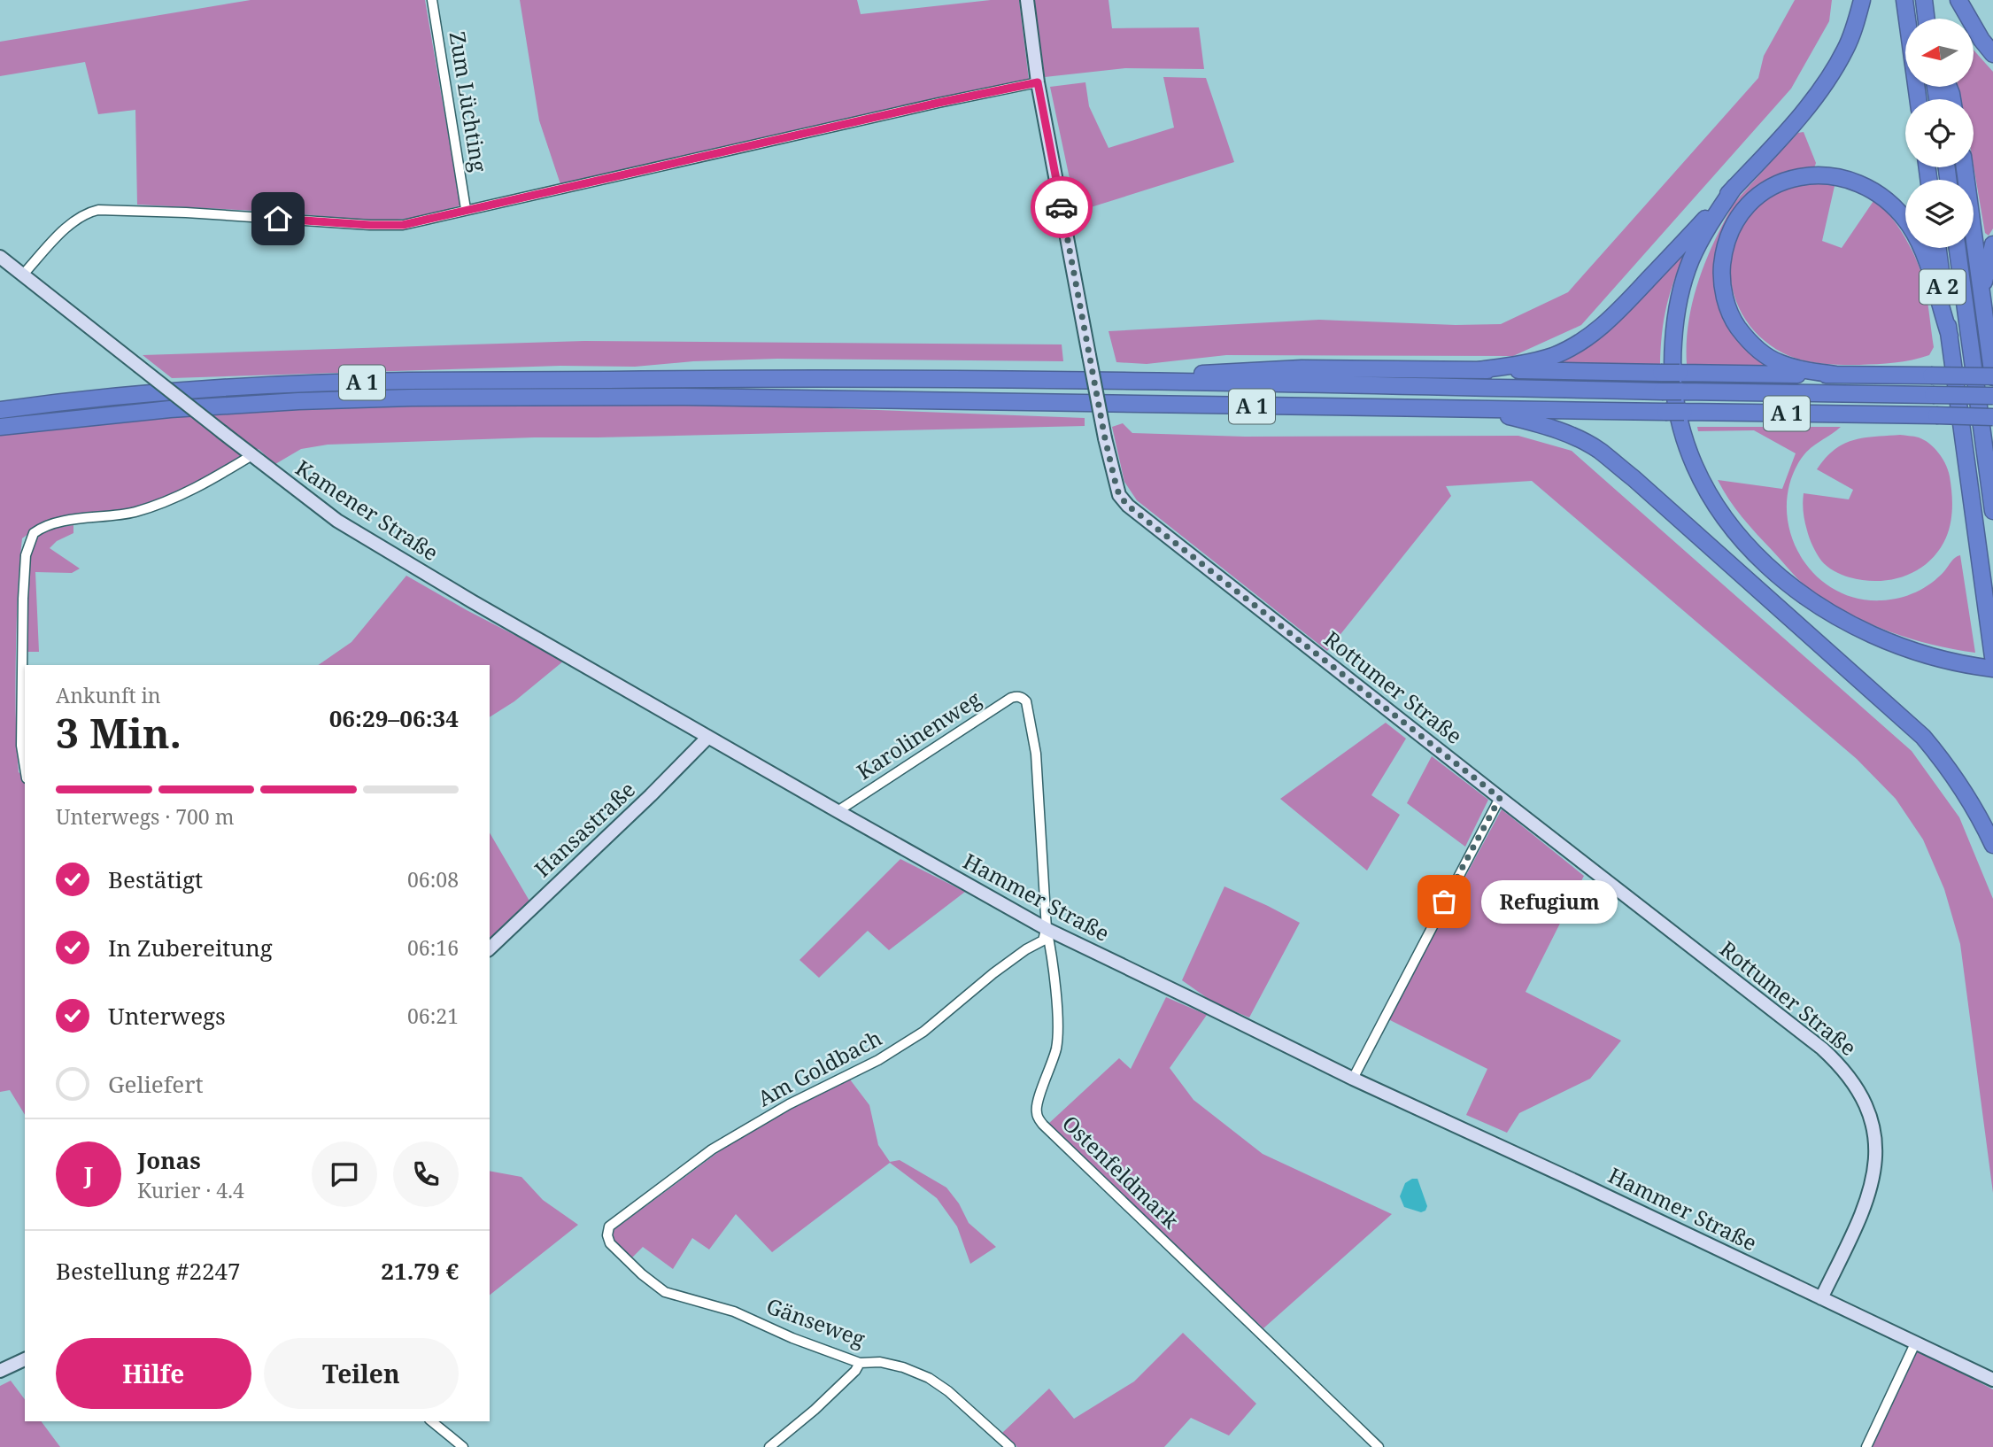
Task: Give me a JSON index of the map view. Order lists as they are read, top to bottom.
{
  "streets": {
    "highway": ["A 2", "A 1"],
    "main road": [
      "Kamener Straße",
      "Rottumer Straße",
      "Hansastraße",
      "Hammer Straße"
    ],
    "street": [
      "Zum Lüchting",
      "Karolinenweg",
      "Am Goldbach",
      "Ostenfeldmark",
      "Gänseweg"
    ]
  },
  "crossings": [
    ["Kamener Straße", "Hansastraße"],
    ["Kamener Straße", "Hammer Straße"],
    ["Rottumer Straße", "Hammer Straße"],
    ["Karolinenweg", "Hammer Straße"],
    ["Karolinenweg", "Ostenfeldmark"],
    ["Hansastraße", "Hammer Straße"],
    ["Hammer Straße", "Am Goldbach"],
    ["Hammer Straße", "Ostenfeldmark"],
    ["Am Goldbach", "Ostenfeldmark"],
    ["Am Goldbach", "Gänseweg"]
  ],
  "places": ["Refugium"],
  "north": "left",
  "page": {
    "heading": ["3 Min.", "Ankunft in", "06:29–06:34"],
    "panel": [
      "Jonas",
      "Kurier · 4.4",
      "Bestellung #2247",
      "21.79 €"
    ],
    "bar": "Unterwegs · 700 m",
    "list": [
      ["Bestätigt", "06:08"],
      ["In Zubereitung", "06:16"],
      ["Unterwegs", "06:21"],
      "Geliefert"
    ],
    "bubble": "Refugium",
    "round": "J",
    "buttons": ["Hilfe", "Teilen"]
  }
}
